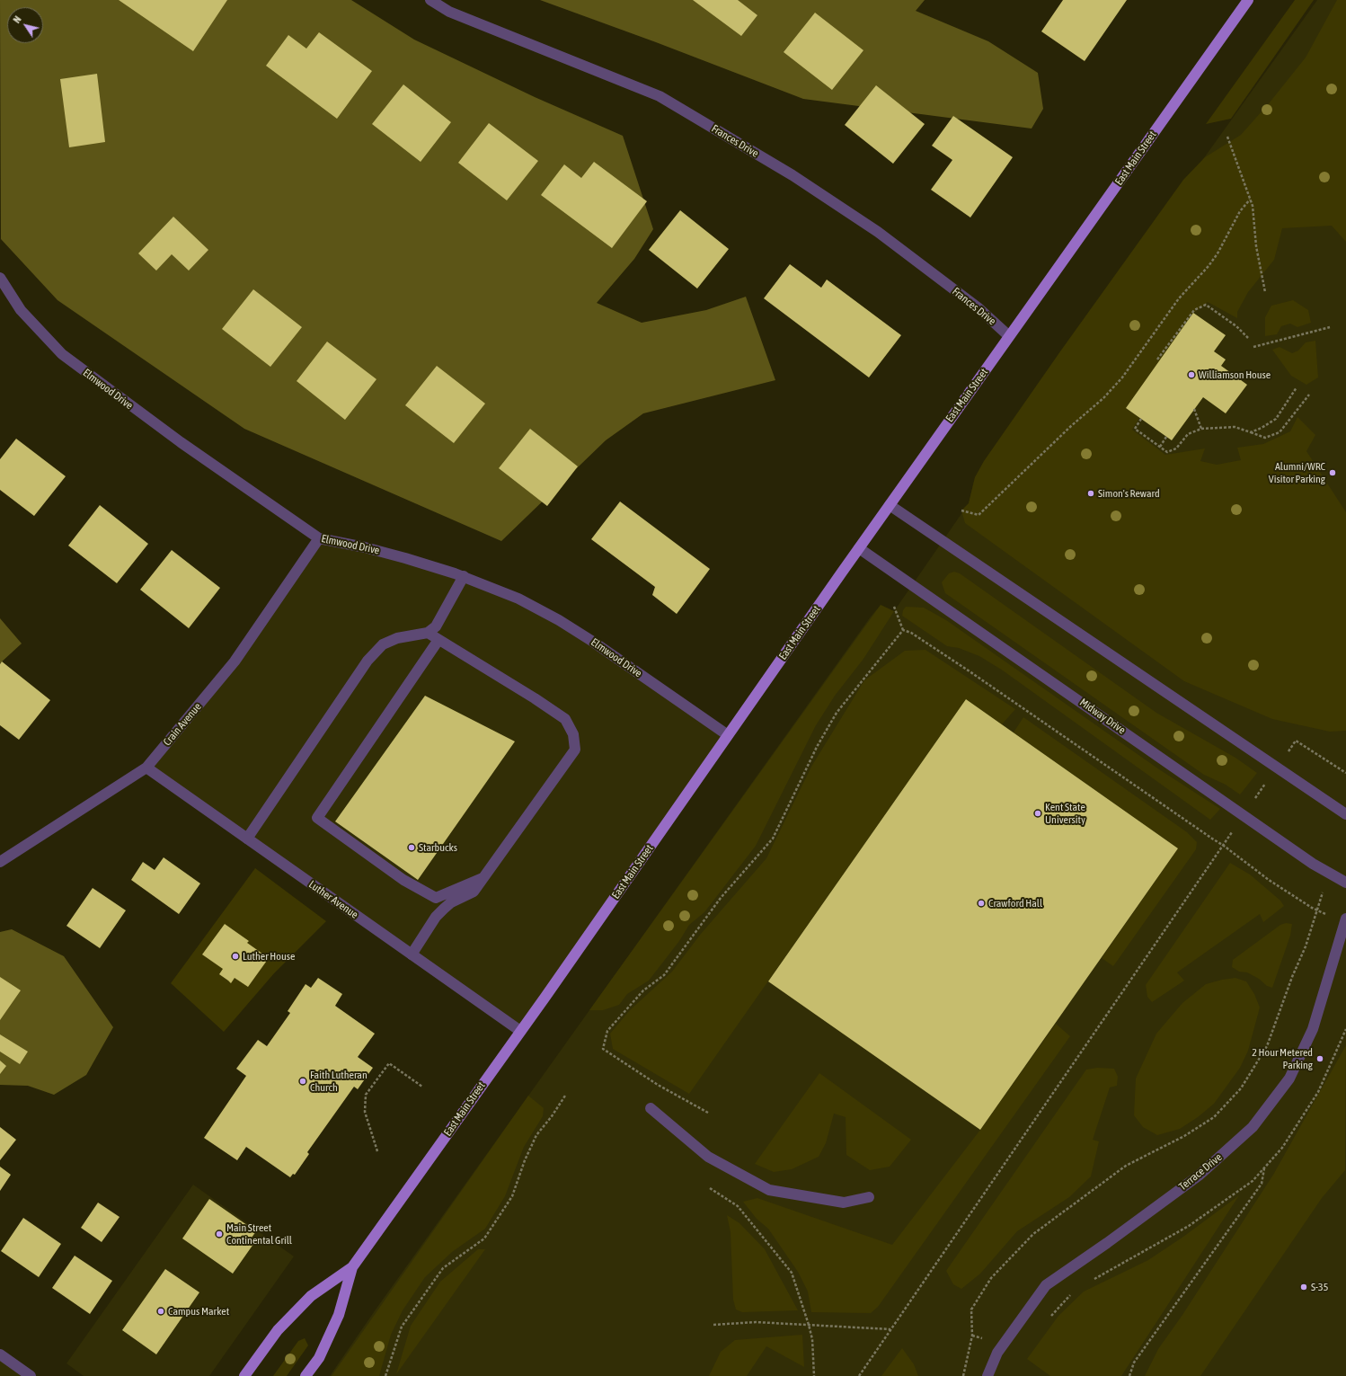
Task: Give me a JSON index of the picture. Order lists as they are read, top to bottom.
{
  "streets": {
    "main road": ["East Main Street"],
    "street": [
      "Frances Drive",
      "Elmwood Drive",
      "Midway Drive",
      "Crain Avenue",
      "Luther Avenue",
      "Terrace Drive"
    ]
  },
  "crossings": [
    ["Frances Drive", "East Main Street"],
    ["East Main Street", "Elmwood Drive"],
    ["East Main Street", "Midway Drive"],
    ["East Main Street", "Luther Avenue"],
    ["Elmwood Drive", "Crain Avenue"],
    ["Crain Avenue", "Luther Avenue"]
  ],
  "places": [
    "Williamson House",
    "Alumni/WRC Visitor Parking",
    "Simon's Reward",
    "Kent State University",
    "Starbucks",
    "Crawford Hall",
    "Luther House",
    "2 Hour Metered Parking",
    "Faith Lutheran Church",
    "Main Street Continental Grill",
    "S-35",
    "Campus Market"
  ],
  "north": "top left"
}
